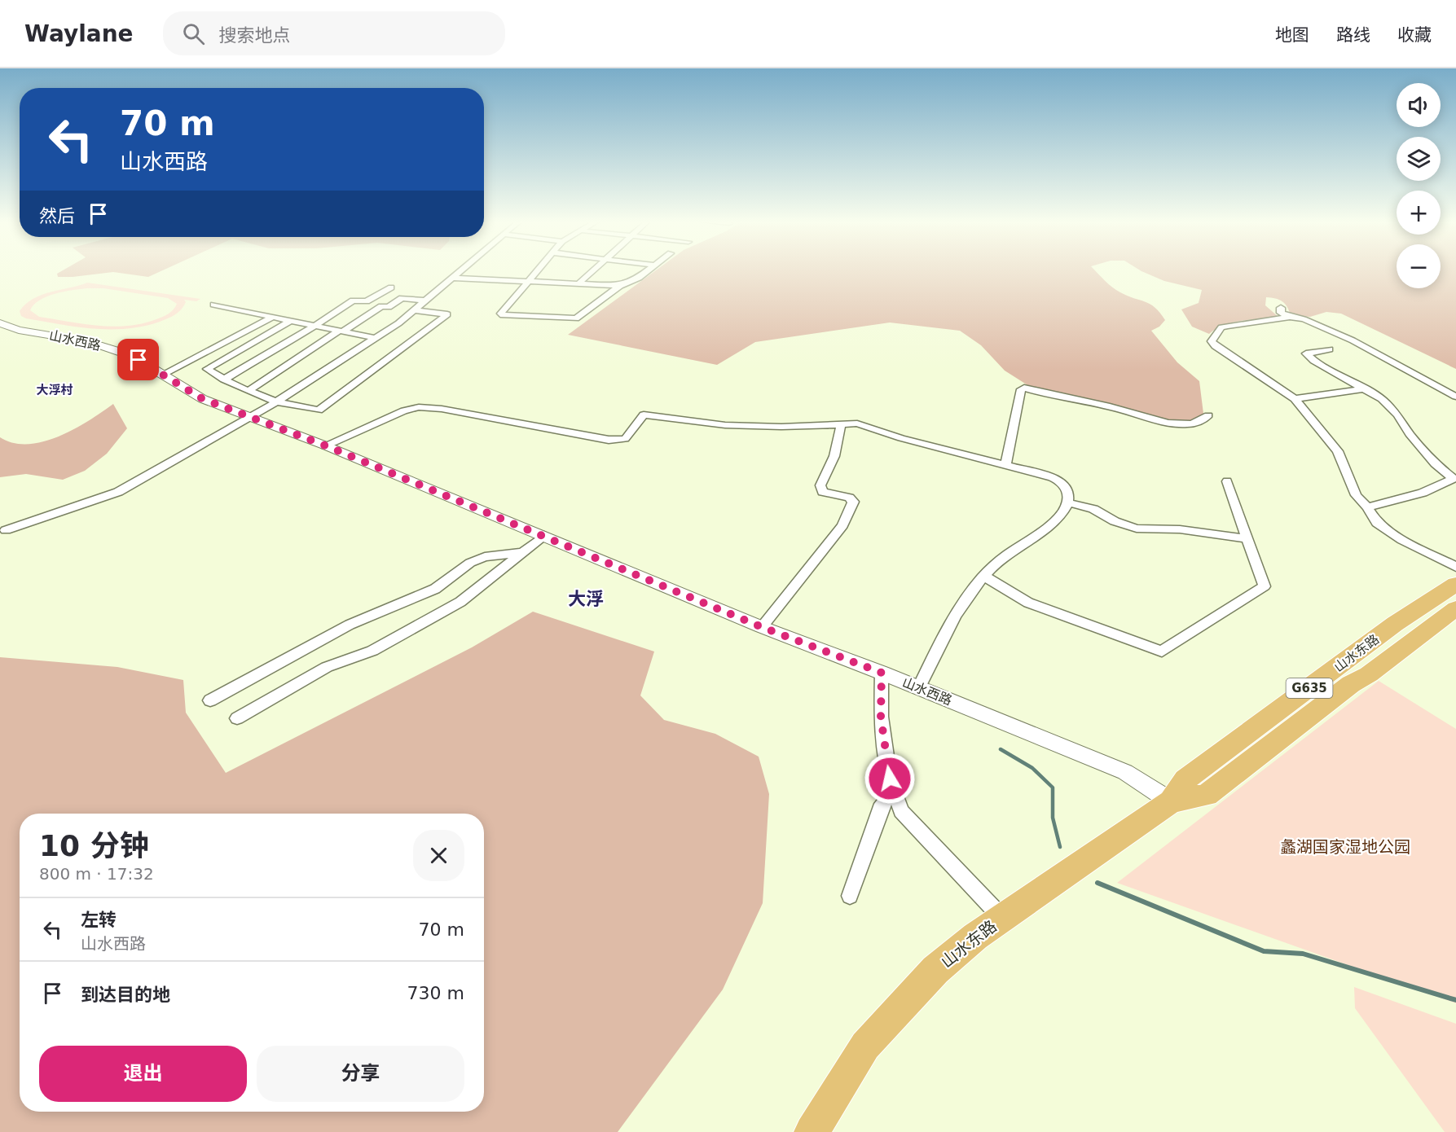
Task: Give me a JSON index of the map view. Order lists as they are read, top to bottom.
{
  "streets": {
    "highway": ["山水东路", "G635"],
    "street": ["山水西路"]
  },
  "crossings": [
    ["山水西路", "山水东路"]
  ],
  "districts": ["大浮村", "大浮"],
  "parks": ["蠡湖国家湿地公园"],
  "page": {
    "header": "Waylane",
    "search": "搜索地点",
    "nav": ["地图", "路线", "收藏"],
    "map_buttons": ["+", "−"],
    "turn": ["70 m", "山水西路"],
    "then": "然后",
    "heading": ["10 分钟", "800 m · 17:32"],
    "list": [
      {
        "name": "左转",
        "note": "山水西路",
        "value": "70 m"
      },
      {
        "name": "到达目的地",
        "value": "730 m"
      }
    ],
    "buttons": ["退出", "分享"]
  }
}
